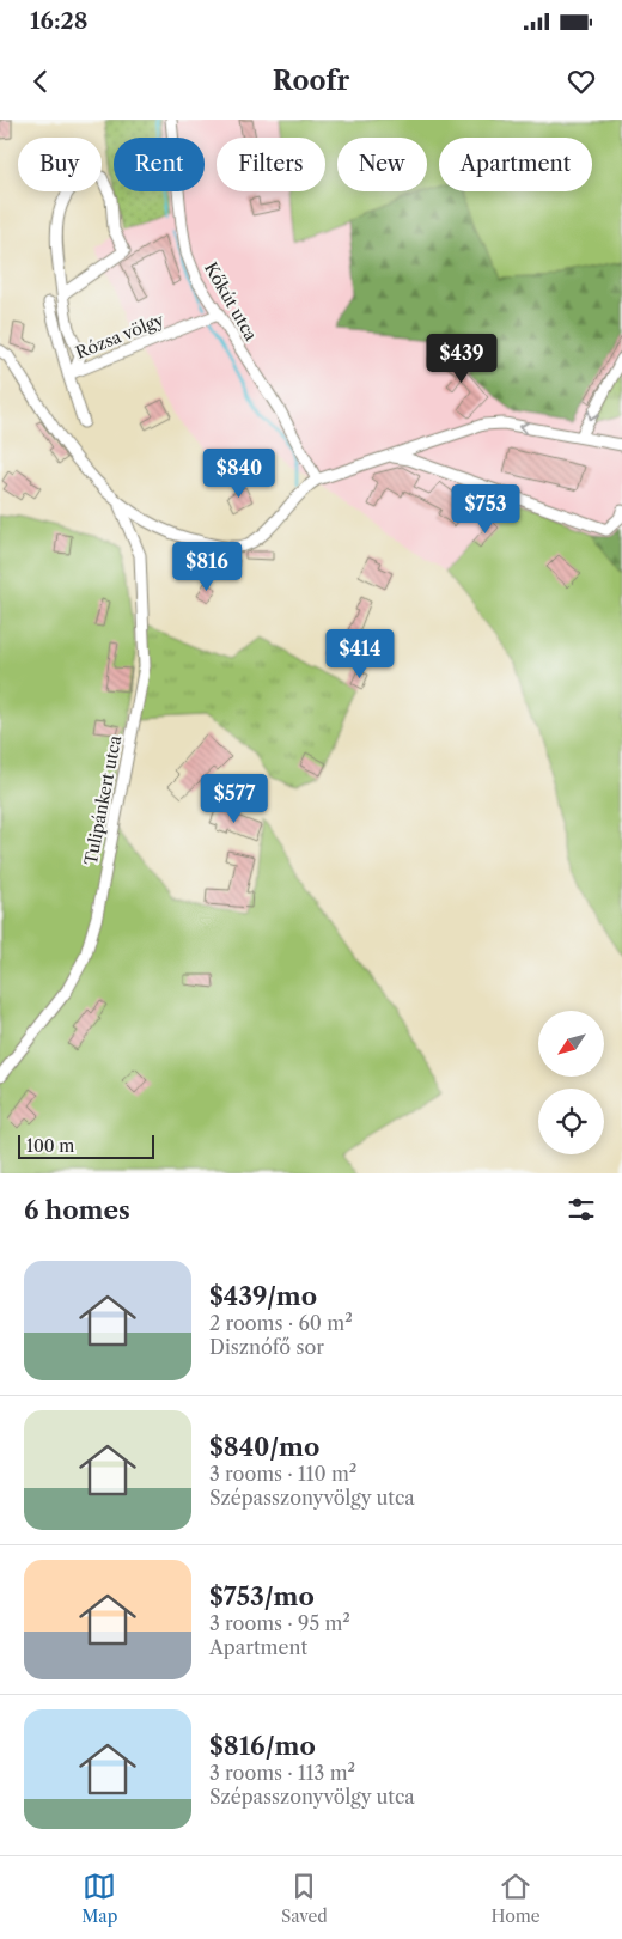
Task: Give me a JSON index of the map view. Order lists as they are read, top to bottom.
{
  "streets": {
    "street": ["Kőkút utca", "Rózsa völgy", "Tulipánkert utca"]
  },
  "crossings": [
    ["Kőkút utca", "Rózsa völgy"]
  ],
  "scale_bar": "100 m",
  "north": "bottom left",
  "page": {
    "status": "16:28",
    "header": "Roofr",
    "chip": [
      "Buy",
      "Rent",
      "Filters",
      "New",
      "Apartment"
    ],
    "price": [
      "$439",
      "$840",
      "$753",
      "$816",
      "$414",
      "$577"
    ],
    "scale": "100 m",
    "heading": "6 homes",
    "list": [
      {
        "name": "$439/mo",
        "note": "2 rooms · 60 m² · Disznófő sor"
      },
      {
        "name": "$840/mo",
        "note": "3 rooms · 110 m² · Szépasszonyvölgy utca"
      },
      {
        "name": "$753/mo",
        "note": "3 rooms · 95 m² · Apartment"
      },
      {
        "name": "$816/mo",
        "note": "3 rooms · 113 m² · Szépasszonyvölgy utca"
      }
    ],
    "tabs": ["Map", "Saved", "Home"]
  }
}
